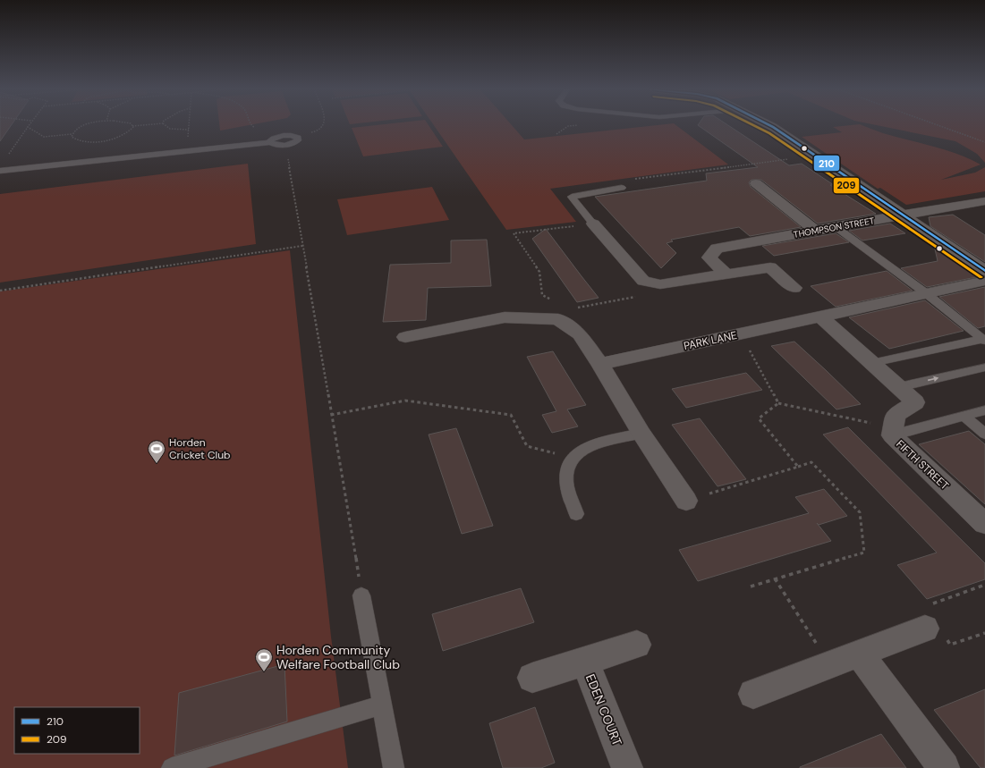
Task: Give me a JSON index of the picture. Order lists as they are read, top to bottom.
{
  "streets": {
    "street": [
      "THOMPSON STREET",
      "PARK LANE",
      "FIFTH STREET",
      "EDEN COURT"
    ]
  },
  "crossings": [
    ["PARK LANE", "FIFTH STREET"]
  ],
  "places": {
    "sports": ["Horden Cricket Club", "Horden Community Welfare Football Club"]
  },
  "lines": ["transit line 210", "transit line 209"],
  "legend": ["210", "209"]
}
